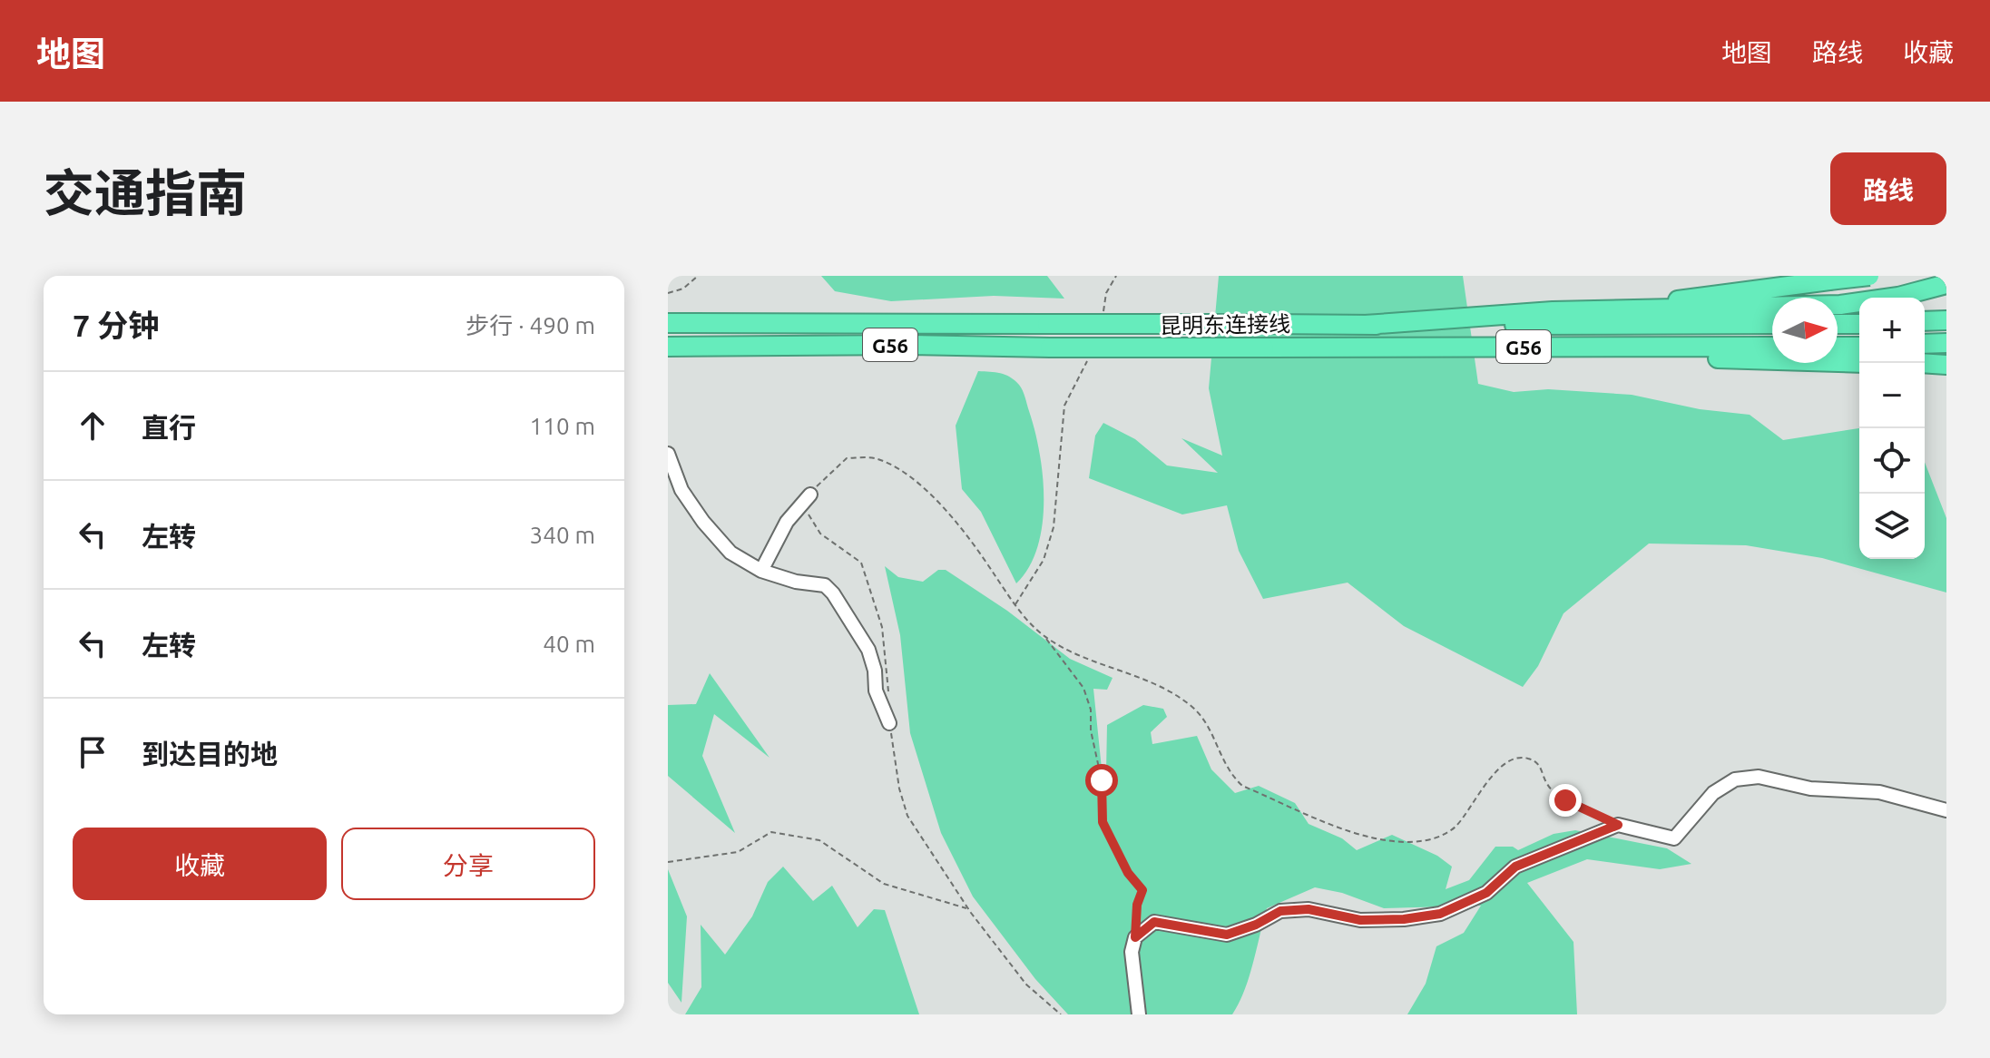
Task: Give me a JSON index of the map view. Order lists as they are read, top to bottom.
{
  "streets": {
    "highway": ["昆明东连接线", "G56"]
  },
  "north": "right",
  "page": {
    "header": "地图",
    "nav": ["地图", "路线", "收藏"],
    "title": "交通指南",
    "buttons": [
      "路线",
      ["收藏", "分享"]
    ],
    "heading": ["7 分钟", "步行 · 490 m"],
    "map_buttons": ["+", "−"],
    "list": [
      ["直行", "110 m"],
      ["左转", "340 m"],
      ["左转", "40 m"],
      "到达目的地"
    ]
  }
}
